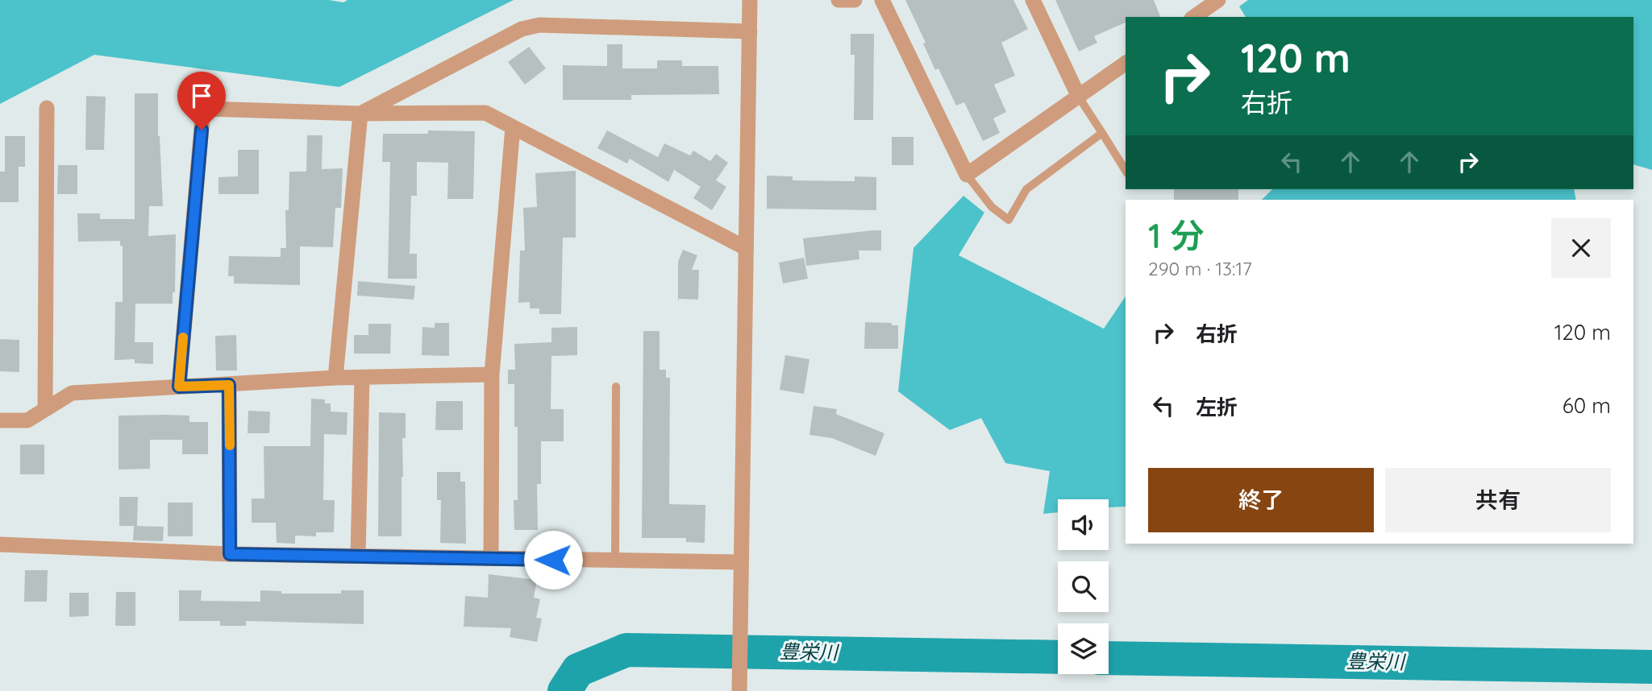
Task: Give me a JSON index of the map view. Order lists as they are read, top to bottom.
{
  "water": ["豊栄川"],
  "page": {
    "turn": ["120 m", "右折"],
    "heading": ["1 分", "290 m · 13:17"],
    "list": [
      {
        "name": "右折",
        "value": "120 m"
      },
      {
        "name": "左折",
        "value": "60 m"
      }
    ],
    "buttons": ["終了", "共有"]
  }
}
